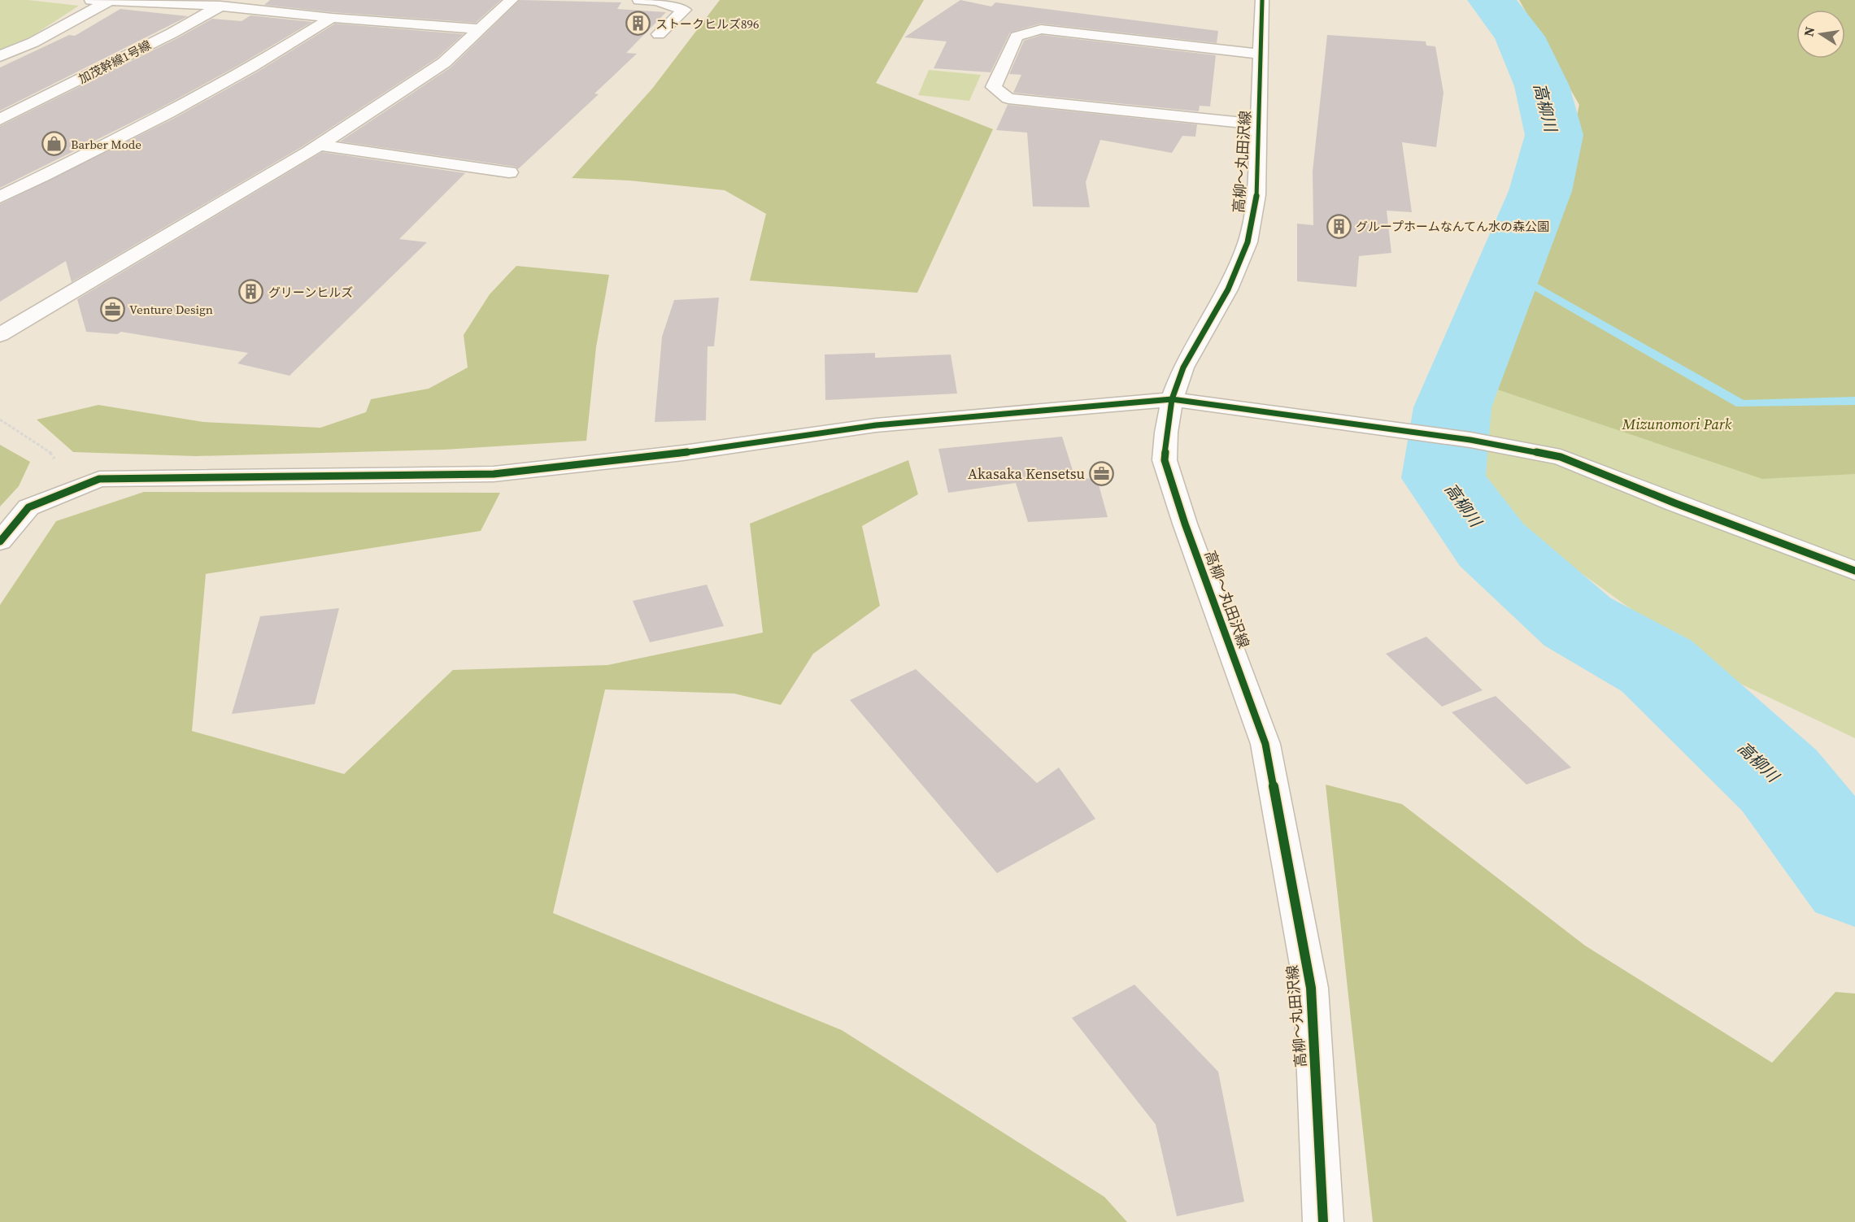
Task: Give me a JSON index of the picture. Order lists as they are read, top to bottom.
{
  "streets": {
    "street": ["加茂幹線1号線", "高柳～丸田沢線"]
  },
  "water": ["高柳川"],
  "parks": ["Mizunomori Park"],
  "places": {
    "building": ["ストークヒルズ896", "グループホームなんてん水の森公園", "グリーンヒルズ"],
    "shop": ["Barber Mode"],
    "office": ["Venture Design", "Akasaka Kensetsu"]
  },
  "north": "left"
}
